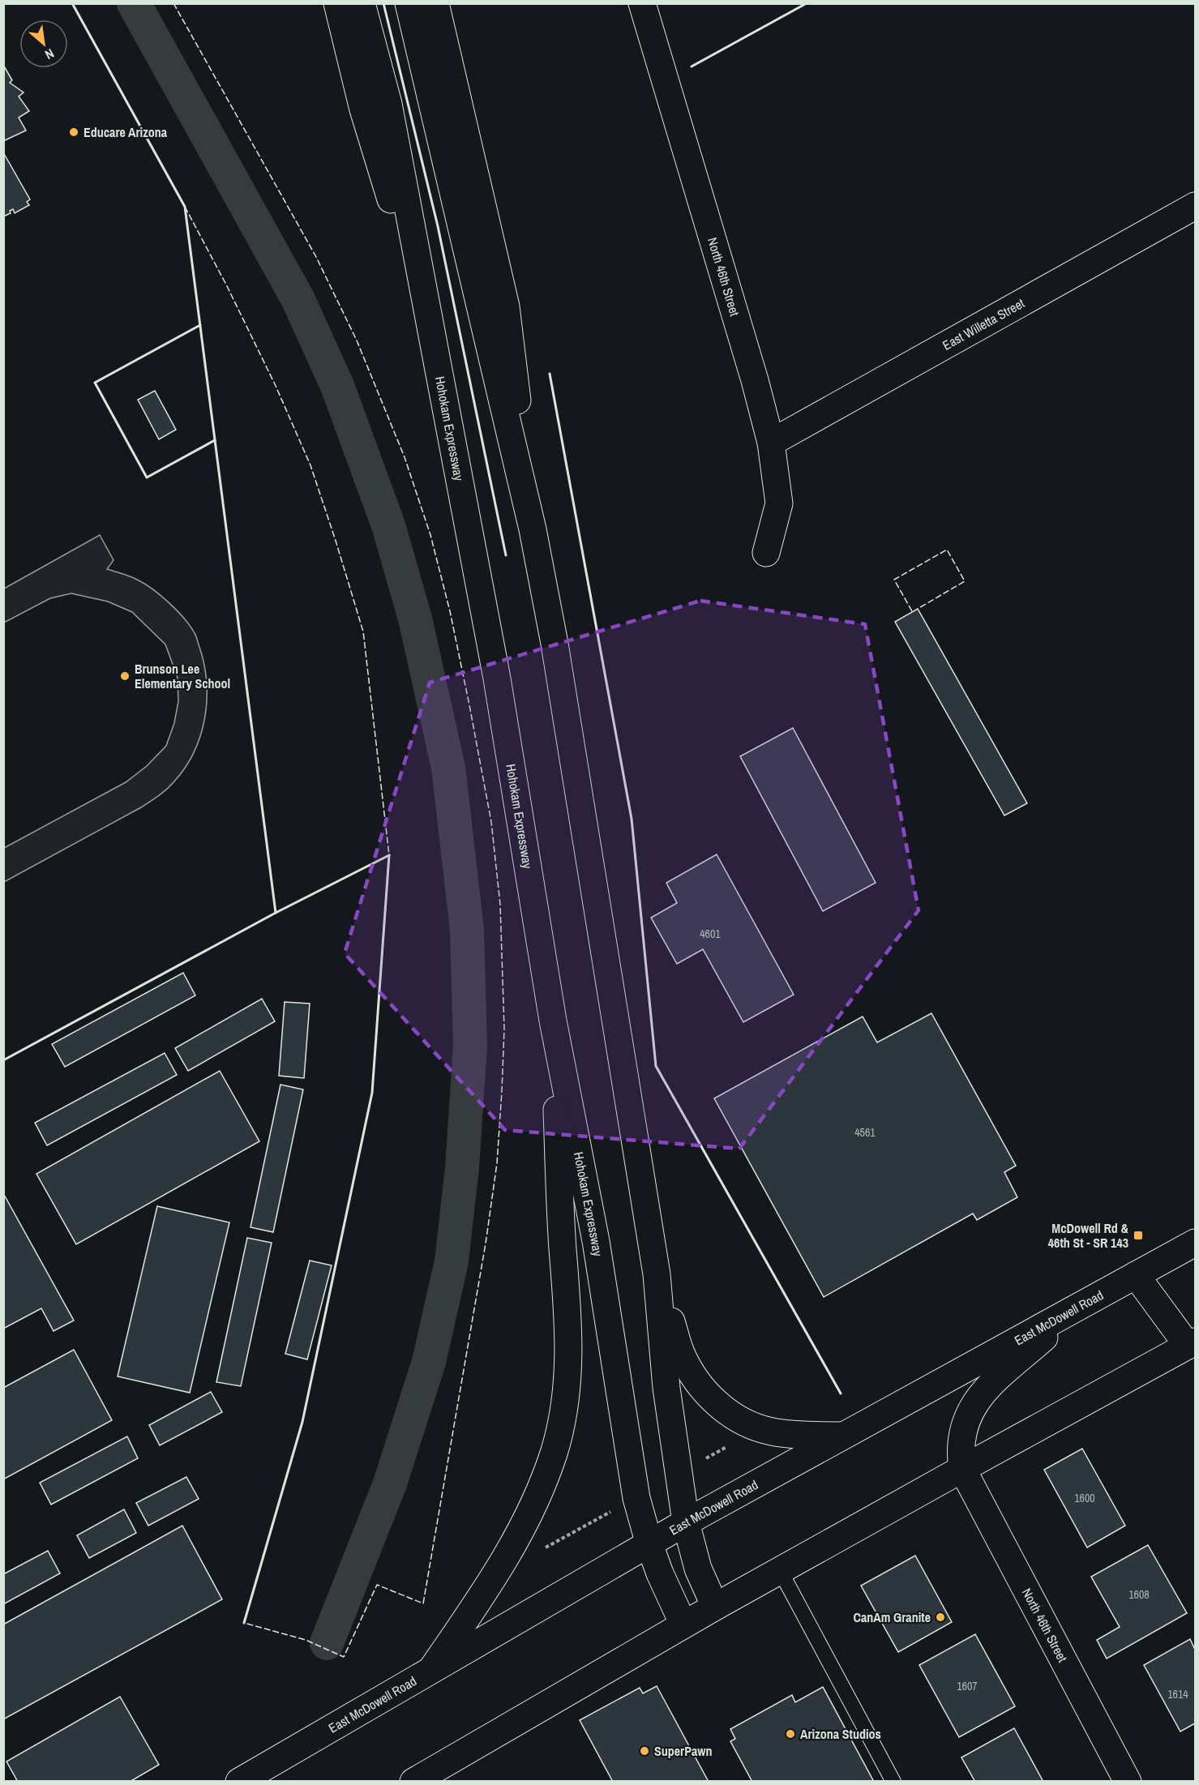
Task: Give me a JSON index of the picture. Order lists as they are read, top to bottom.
{
  "streets": {
    "main road": [
      "North 46th Street",
      "East Willetta Street",
      "Hohokam Expressway",
      "East McDowell Road"
    ]
  },
  "crossings": [
    ["North 46th Street", "East Willetta Street"],
    ["Hohokam Expressway", "East McDowell Road"]
  ],
  "places": {
    "other": [
      "Educare Arizona",
      "Brunson Lee Elementary School",
      "CanAm Granite",
      "Arizona Studios",
      "SuperPawn"
    ],
    "transit": ["McDowell Rd & 46th St - SR 143"]
  },
  "house_numbers": [
    "4601",
    "4561",
    "1600",
    "1608",
    "1607",
    "1614"
  ],
  "north": "bottom right"
}
